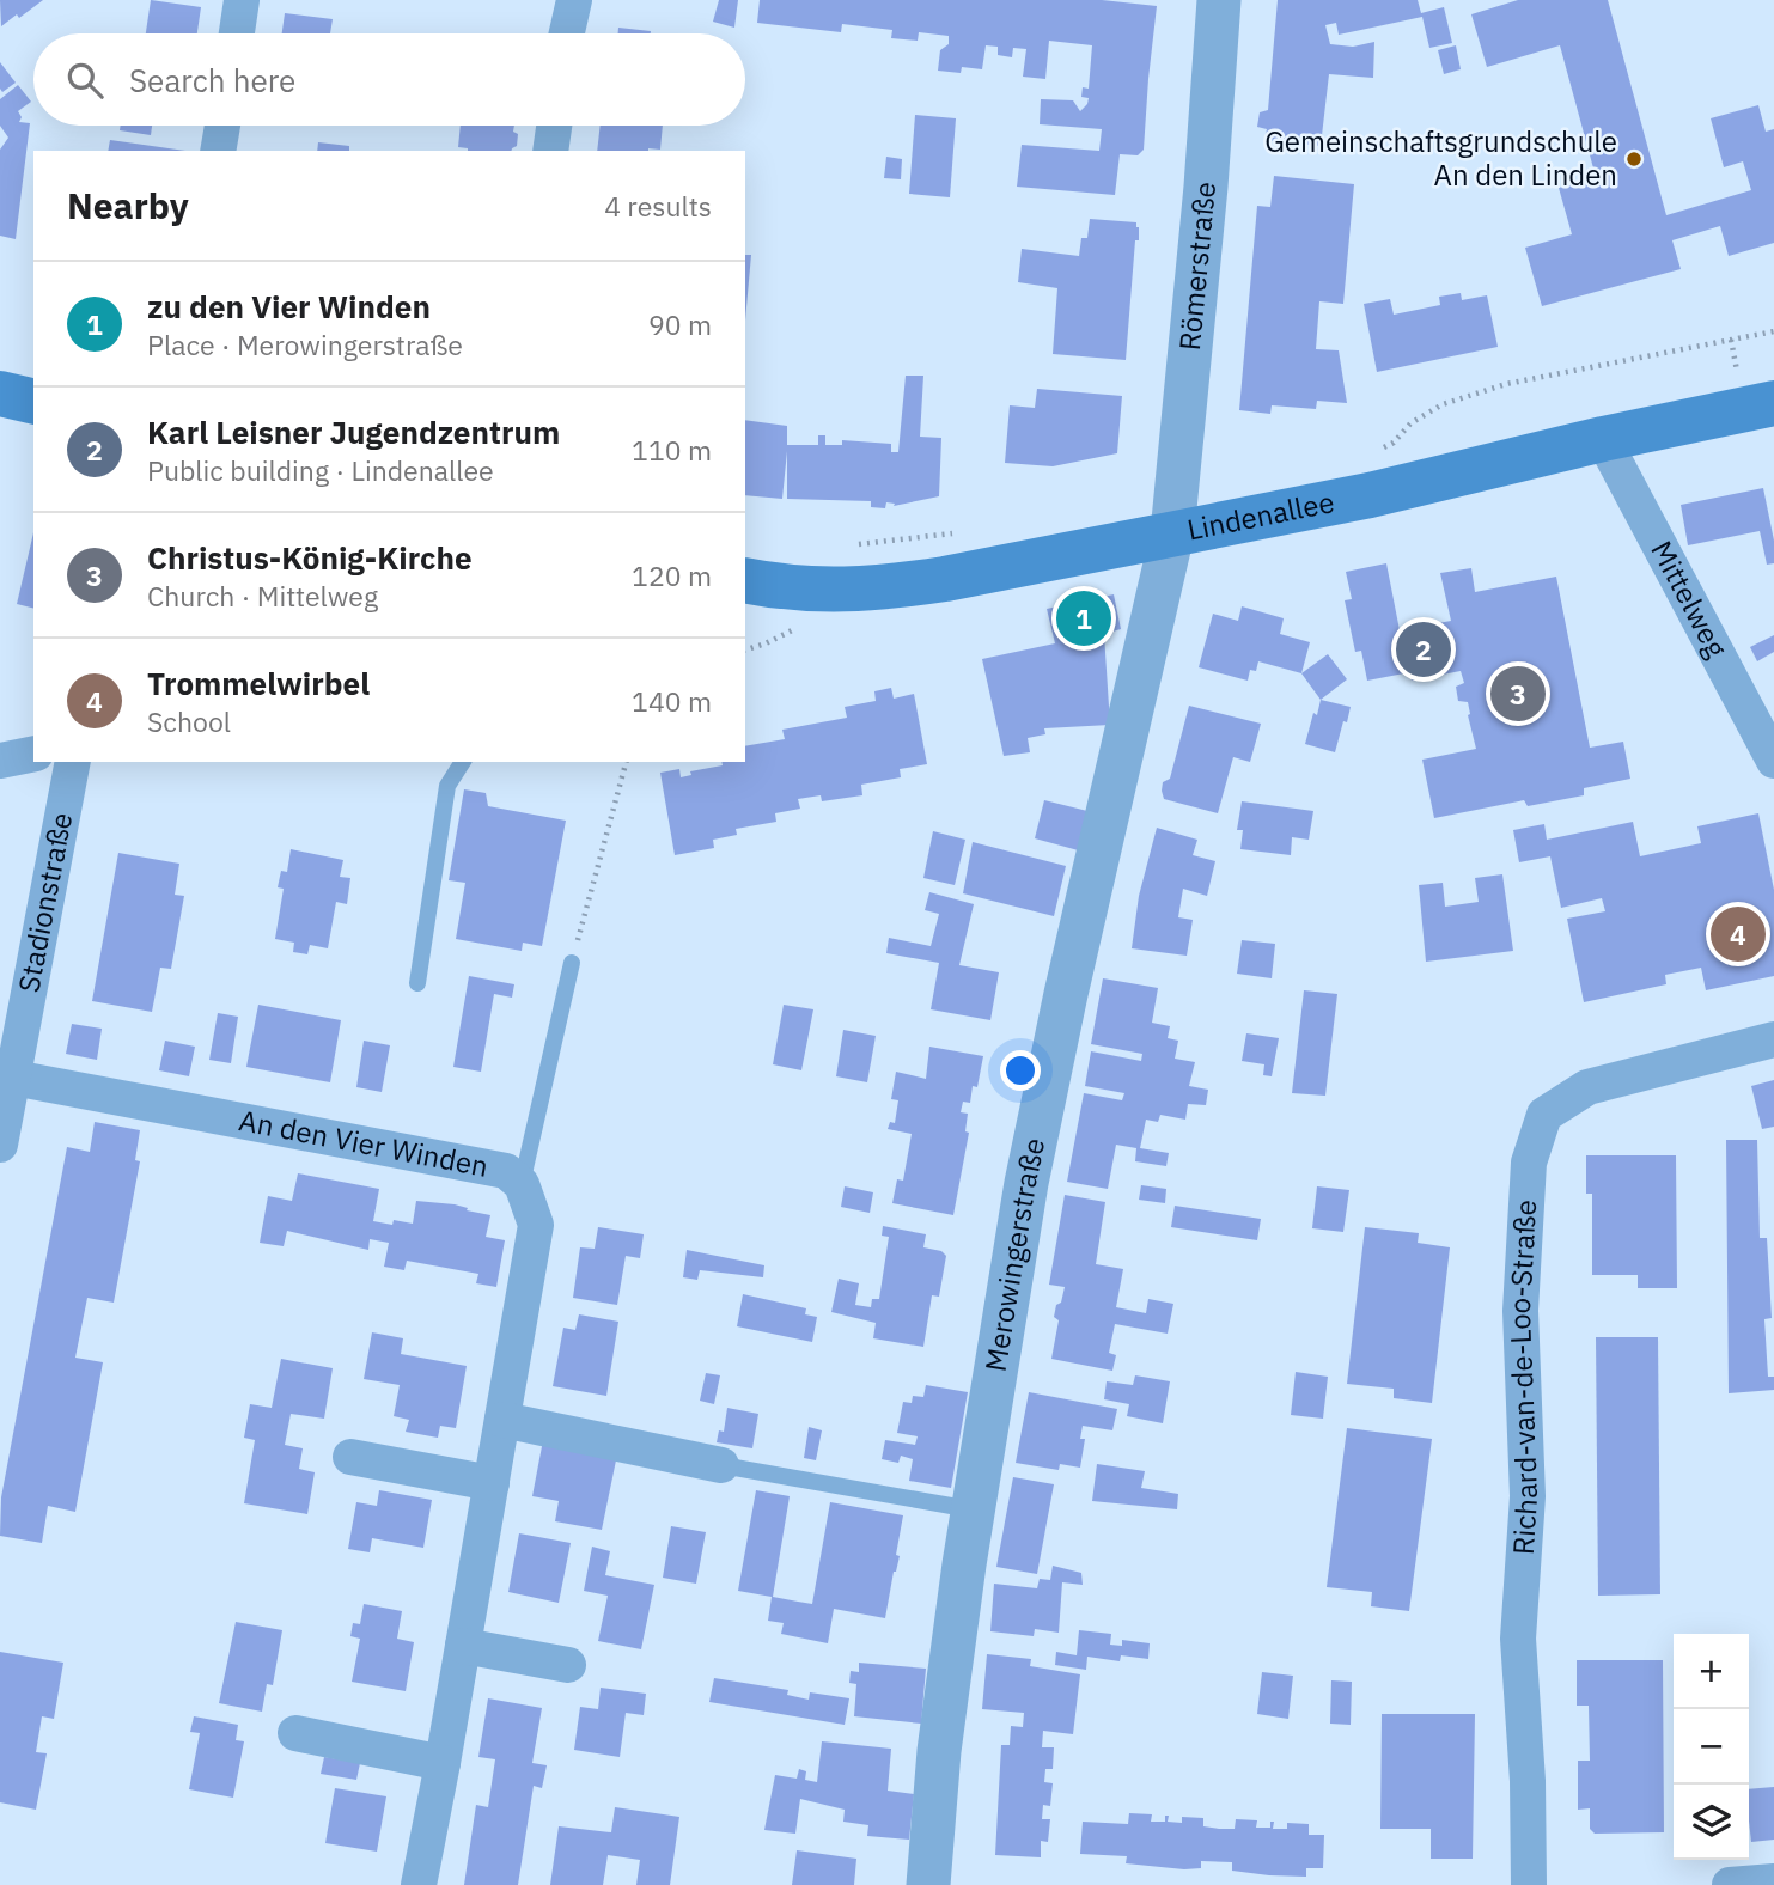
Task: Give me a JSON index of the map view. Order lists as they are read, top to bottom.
{
  "streets": {
    "main road": ["Lindenallee"],
    "street": [
      "Römerstraße",
      "Mittelweg",
      "Stadionstraße",
      "An den Vier Winden",
      "Merowingerstraße",
      "Richard-van-de-Loo-Straße"
    ]
  },
  "crossings": [
    ["Römerstraße", "Lindenallee"],
    ["Römerstraße", "Merowingerstraße"],
    ["Lindenallee", "Mittelweg"],
    ["Lindenallee", "Merowingerstraße"],
    ["Stadionstraße", "An den Vier Winden"]
  ],
  "places": ["Gemeinschaftsgrundschule An den Linden"],
  "page": {
    "search": "Search here",
    "heading": ["Nearby", "4 results"],
    "list": [
      {
        "mark": "1",
        "name": "zu den Vier Winden",
        "note": "Place · Merowingerstraße",
        "value": "90 m"
      },
      {
        "mark": "2",
        "name": "Karl Leisner Jugendzentrum",
        "note": "Public building · Lindenallee",
        "value": "110 m"
      },
      {
        "mark": "3",
        "name": "Christus-König-Kirche",
        "note": "Church · Mittelweg",
        "value": "120 m"
      },
      {
        "mark": "4",
        "name": "Trommelwirbel",
        "note": "School",
        "value": "140 m"
      }
    ],
    "pins": [
      "1",
      "2",
      "3",
      "4"
    ],
    "map_buttons": ["+", "−"]
  }
}
